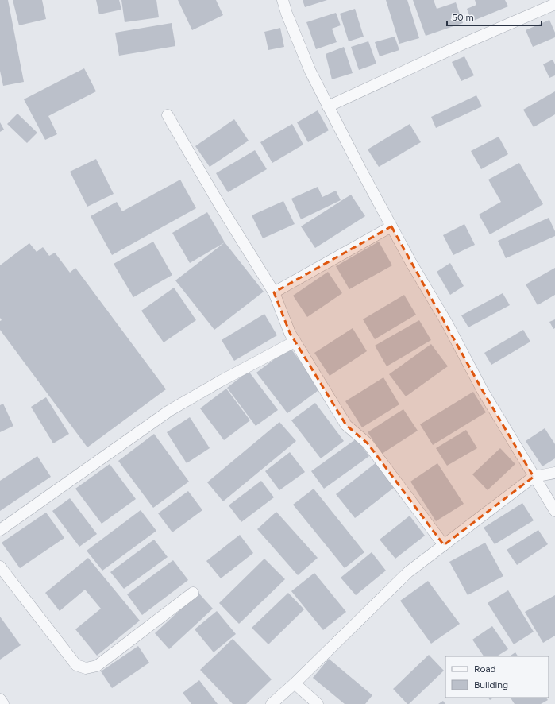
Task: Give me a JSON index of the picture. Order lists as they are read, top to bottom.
{
  "legend": ["Road", "Building"],
  "scale_bar": "50 m"
}
